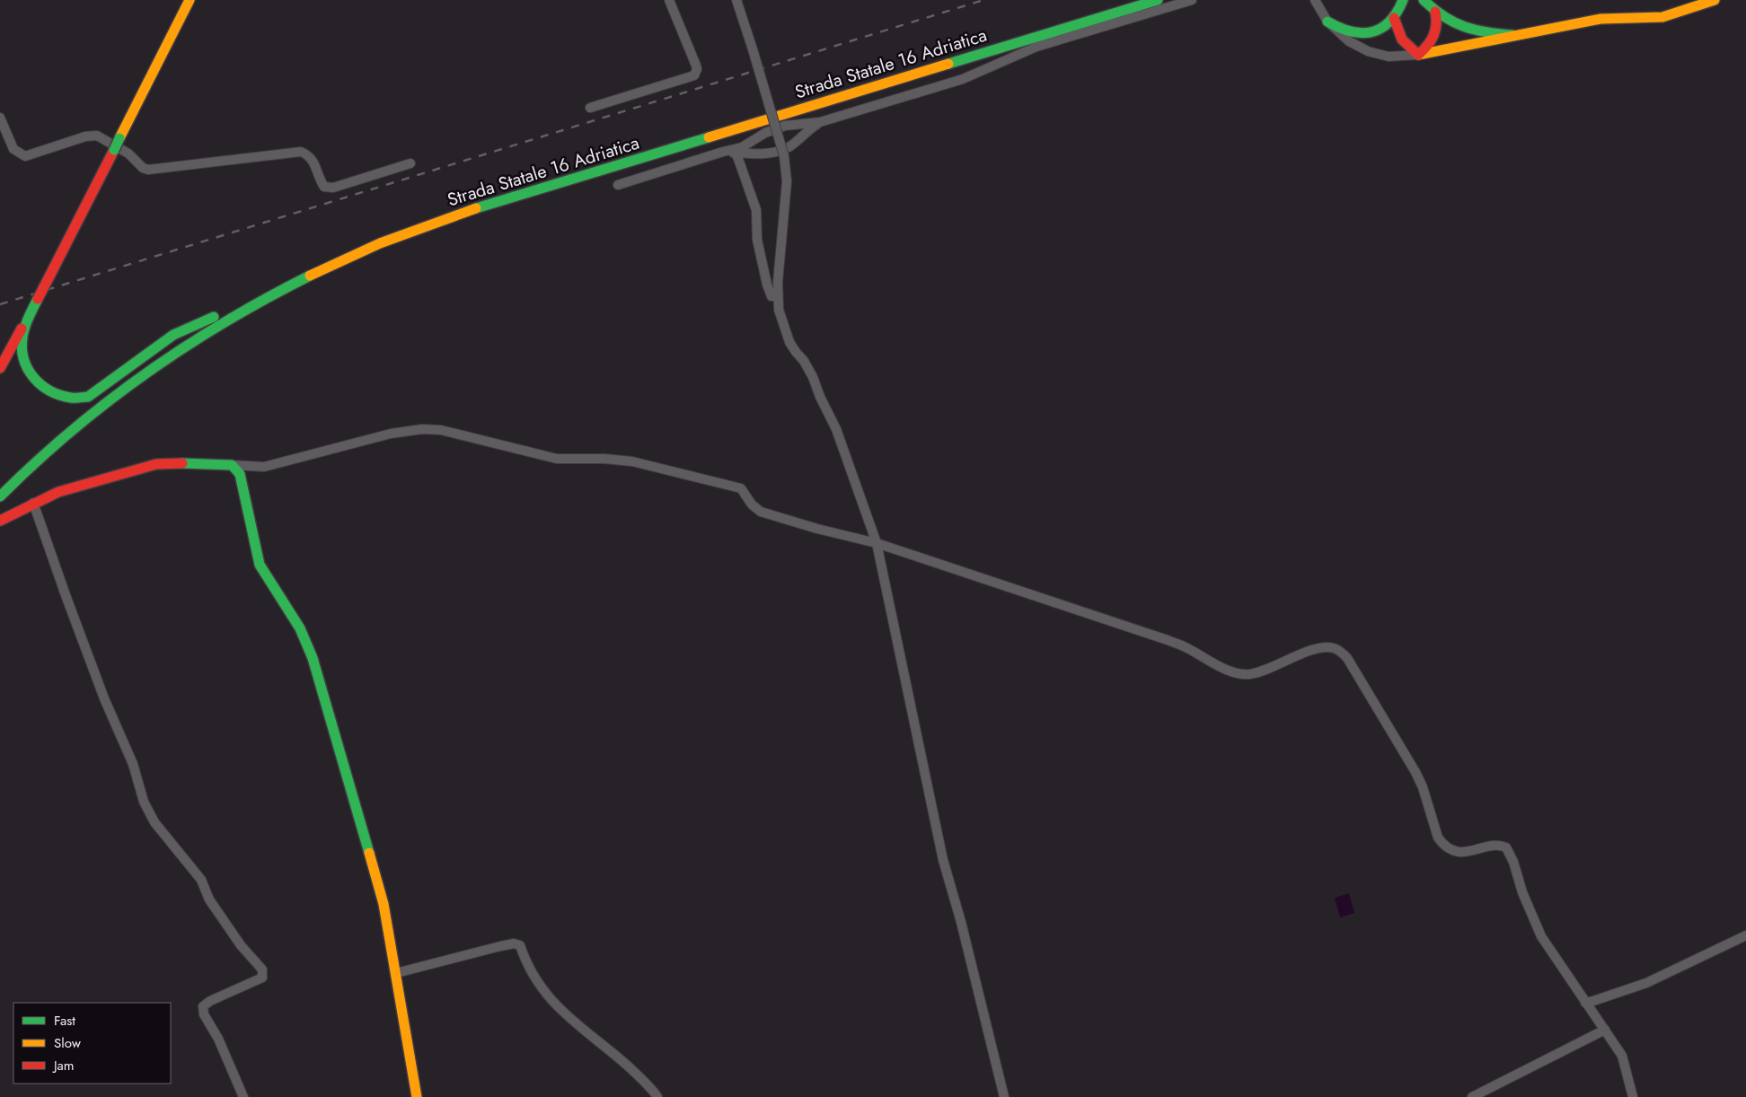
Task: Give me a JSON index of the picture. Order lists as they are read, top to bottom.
{
  "streets": {
    "main road": ["Strada Statale 16 Adriatica"]
  },
  "legend": ["Fast", "Slow", "Jam"]
}
